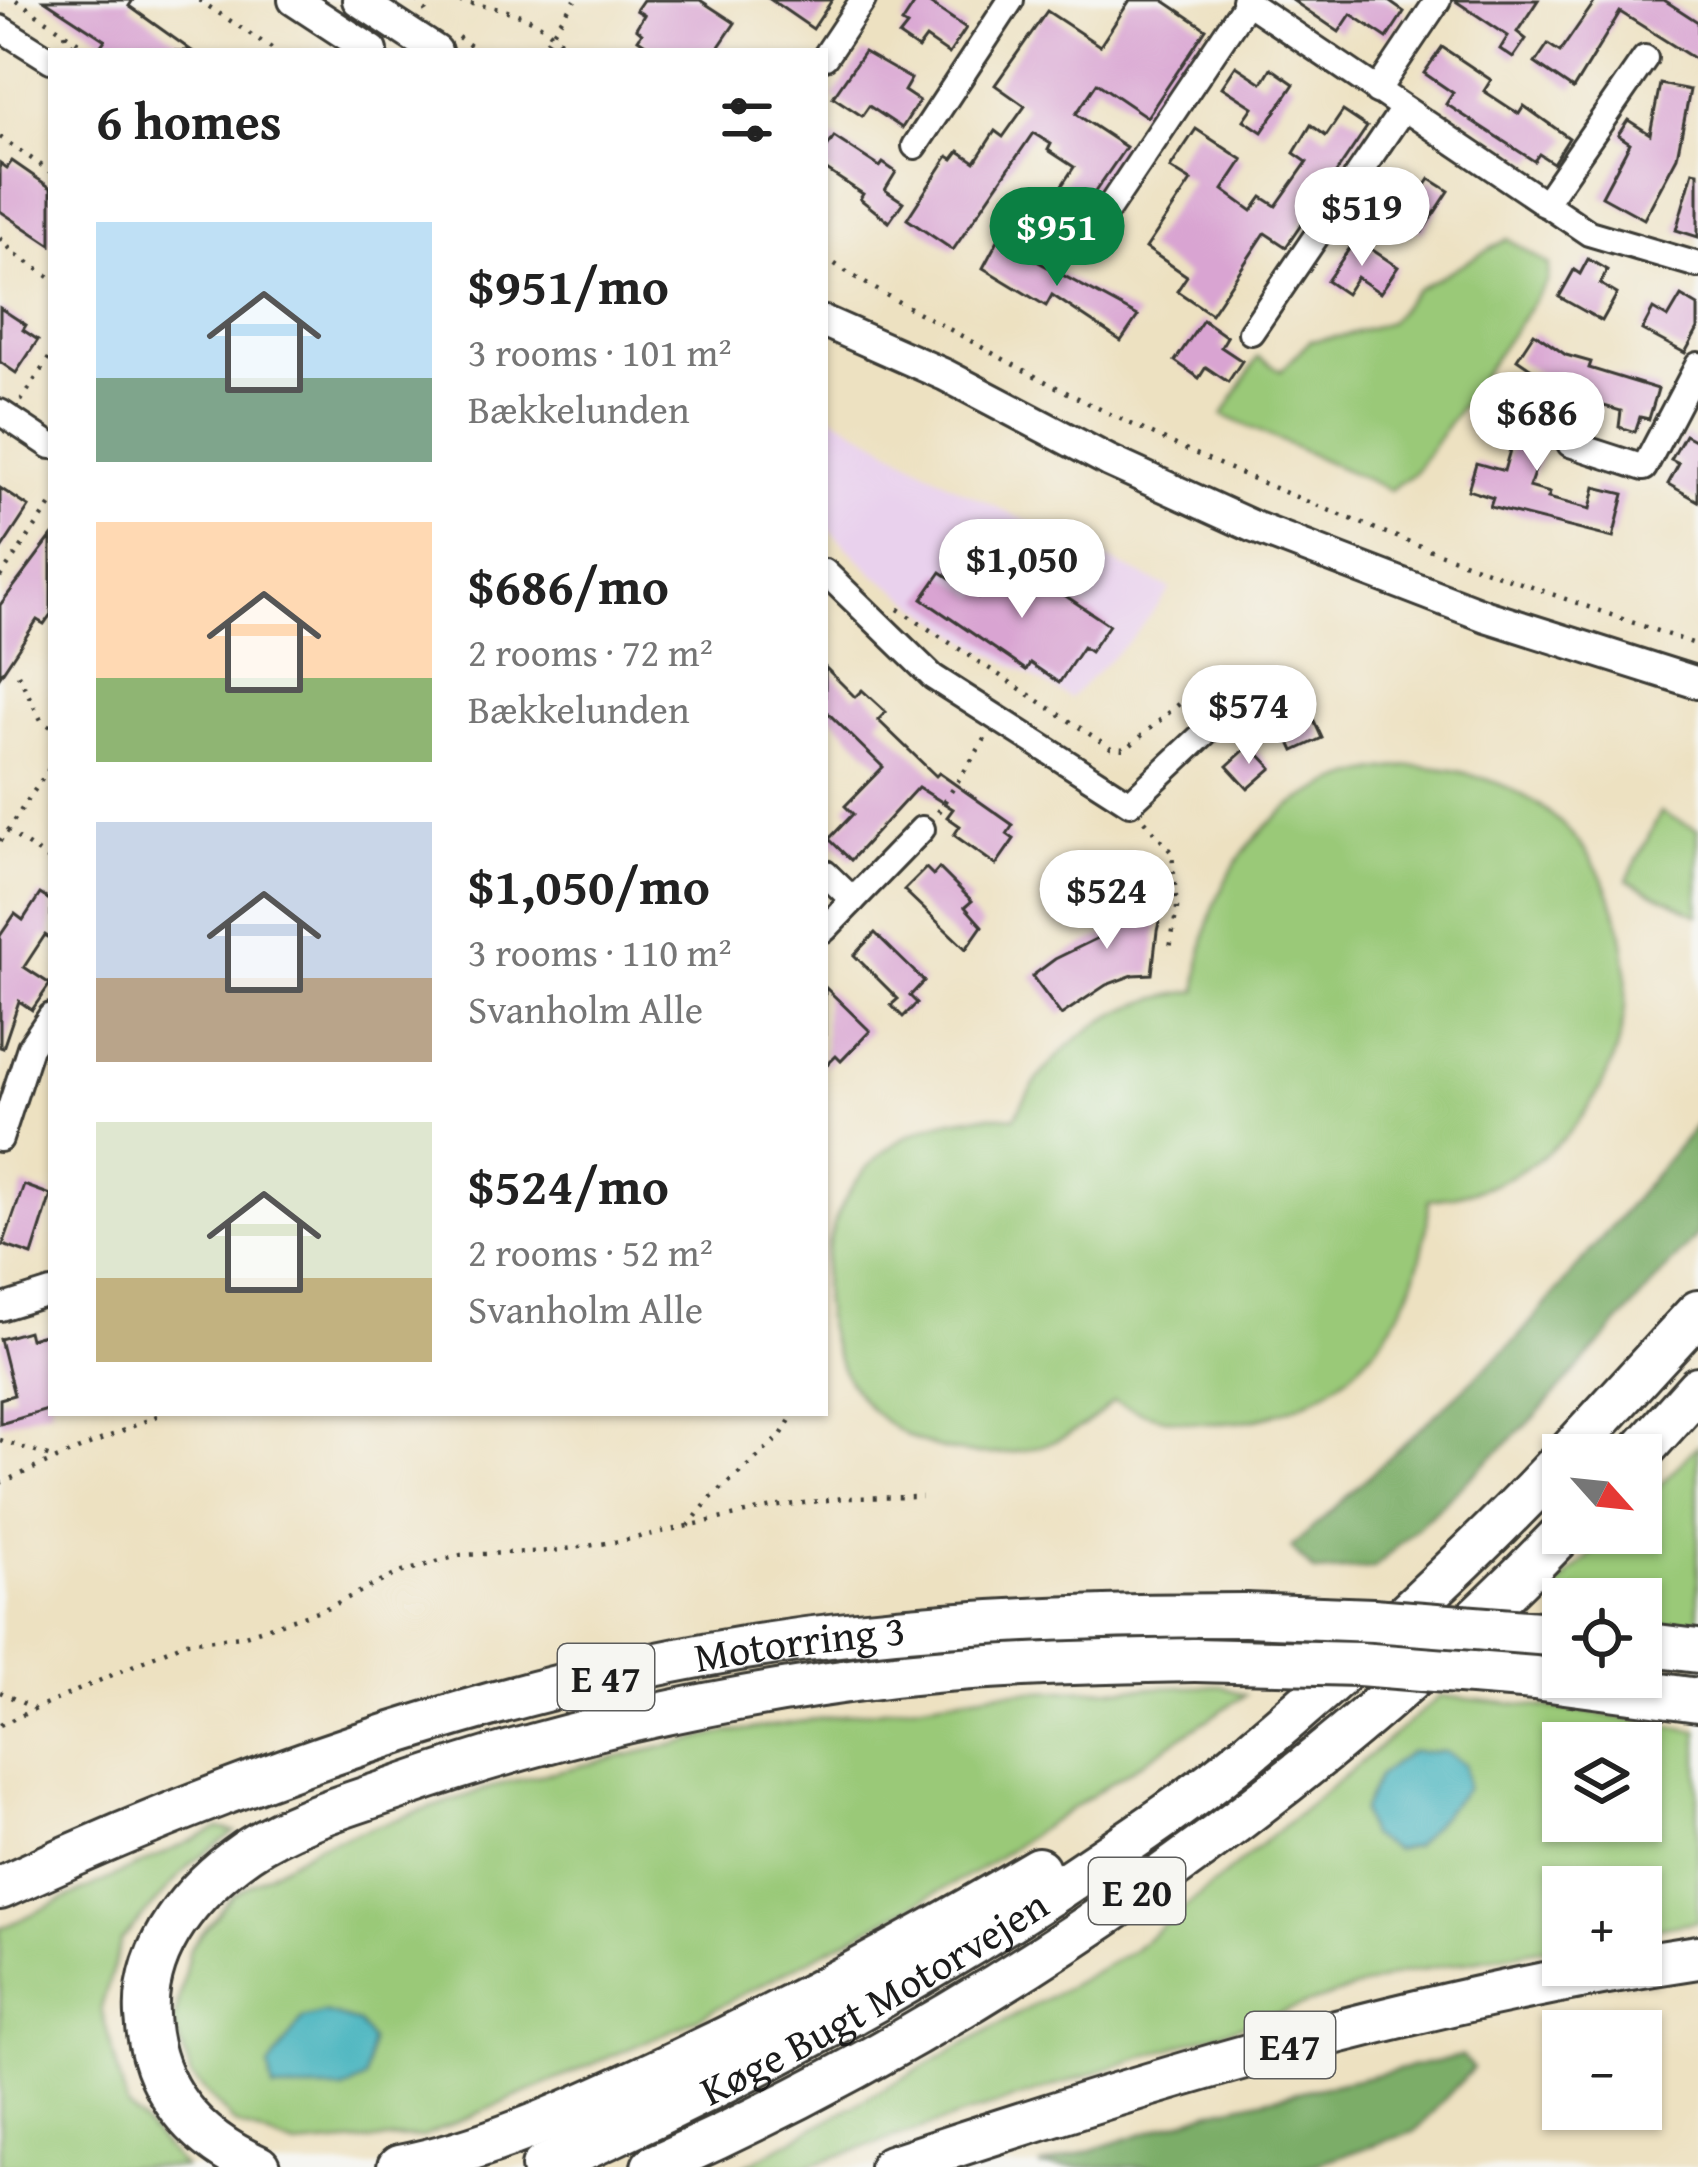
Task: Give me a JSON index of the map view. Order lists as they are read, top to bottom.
{
  "streets": {
    "highway": [
      "Motorring 3",
      "E 47",
      "E 20",
      "Køge Bugt Motorvejen",
      "E47"
    ]
  },
  "north": "bottom right",
  "page": {
    "heading": "6 homes",
    "price": [
      "$519",
      "$951",
      "$686",
      "$1,050",
      "$574",
      "$524"
    ],
    "list": [
      {
        "name": "$951/mo",
        "note": "3 rooms · 101 m² · Bækkelunden"
      },
      {
        "name": "$686/mo",
        "note": "2 rooms · 72 m² · Bækkelunden"
      },
      {
        "name": "$1,050/mo",
        "note": "3 rooms · 110 m² · Svanholm Alle"
      },
      {
        "name": "$524/mo",
        "note": "2 rooms · 52 m² · Svanholm Alle"
      }
    ],
    "map_buttons": ["+", "−"]
  }
}
